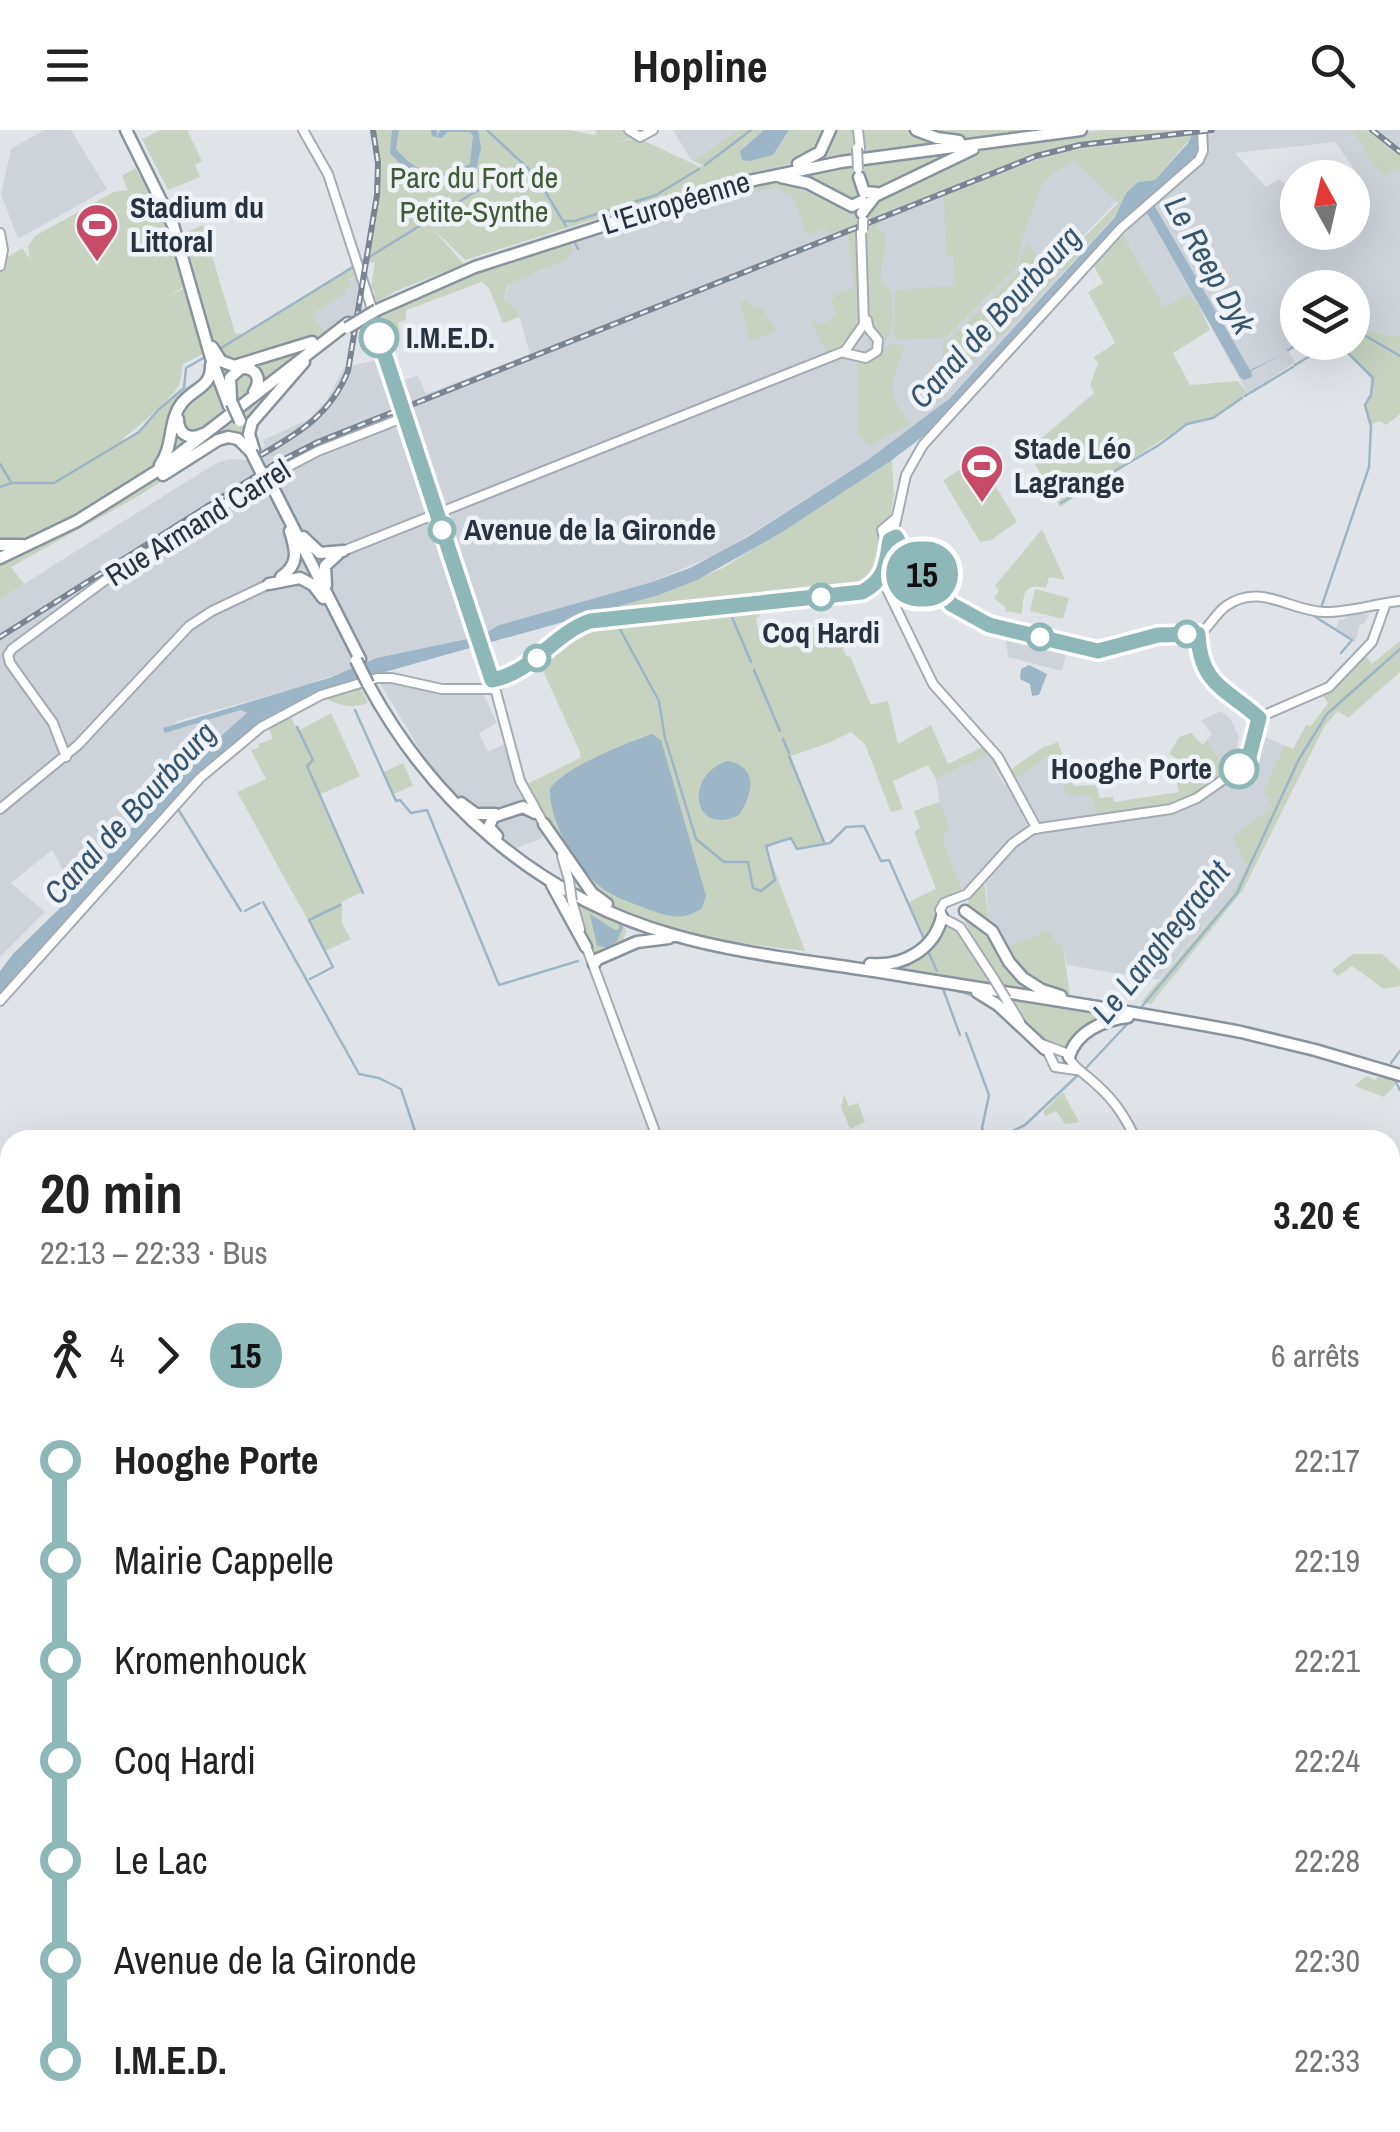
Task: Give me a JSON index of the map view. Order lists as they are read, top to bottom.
{
  "streets": {
    "highway": ["L'Européenne"],
    "street": ["Rue Armand Carrel"]
  },
  "water": ["Le Reep Dyk", "Canal de Bourbourg", "Le Langhegracht"],
  "parks": ["Parc du Fort de Petite-Synthe"],
  "places": {
    "sports": ["Stadium du Littoral", "Stade Léo Lagrange"],
    "other": [
      "I.M.E.D.",
      "Avenue de la Gironde",
      "Coq Hardi",
      "Hooghe Porte"
    ]
  },
  "lines": ["bus line 15"],
  "north": "top",
  "page": {
    "header": "Hopline",
    "on_map": "15",
    "heading": ["20 min", "22:13 – 22:33 · Bus", "3.20 €"],
    "legs": ["4", "15", "6 arrêts"],
    "list": [
      {
        "name": "Hooghe Porte",
        "value": "22:17"
      },
      {
        "name": "Mairie Cappelle",
        "value": "22:19"
      },
      {
        "name": "Kromenhouck",
        "value": "22:21"
      },
      {
        "name": "Coq Hardi",
        "value": "22:24"
      },
      {
        "name": "Le Lac",
        "value": "22:28"
      },
      {
        "name": "Avenue de la Gironde",
        "value": "22:30"
      },
      {
        "name": "I.M.E.D.",
        "value": "22:33"
      }
    ]
  }
}
